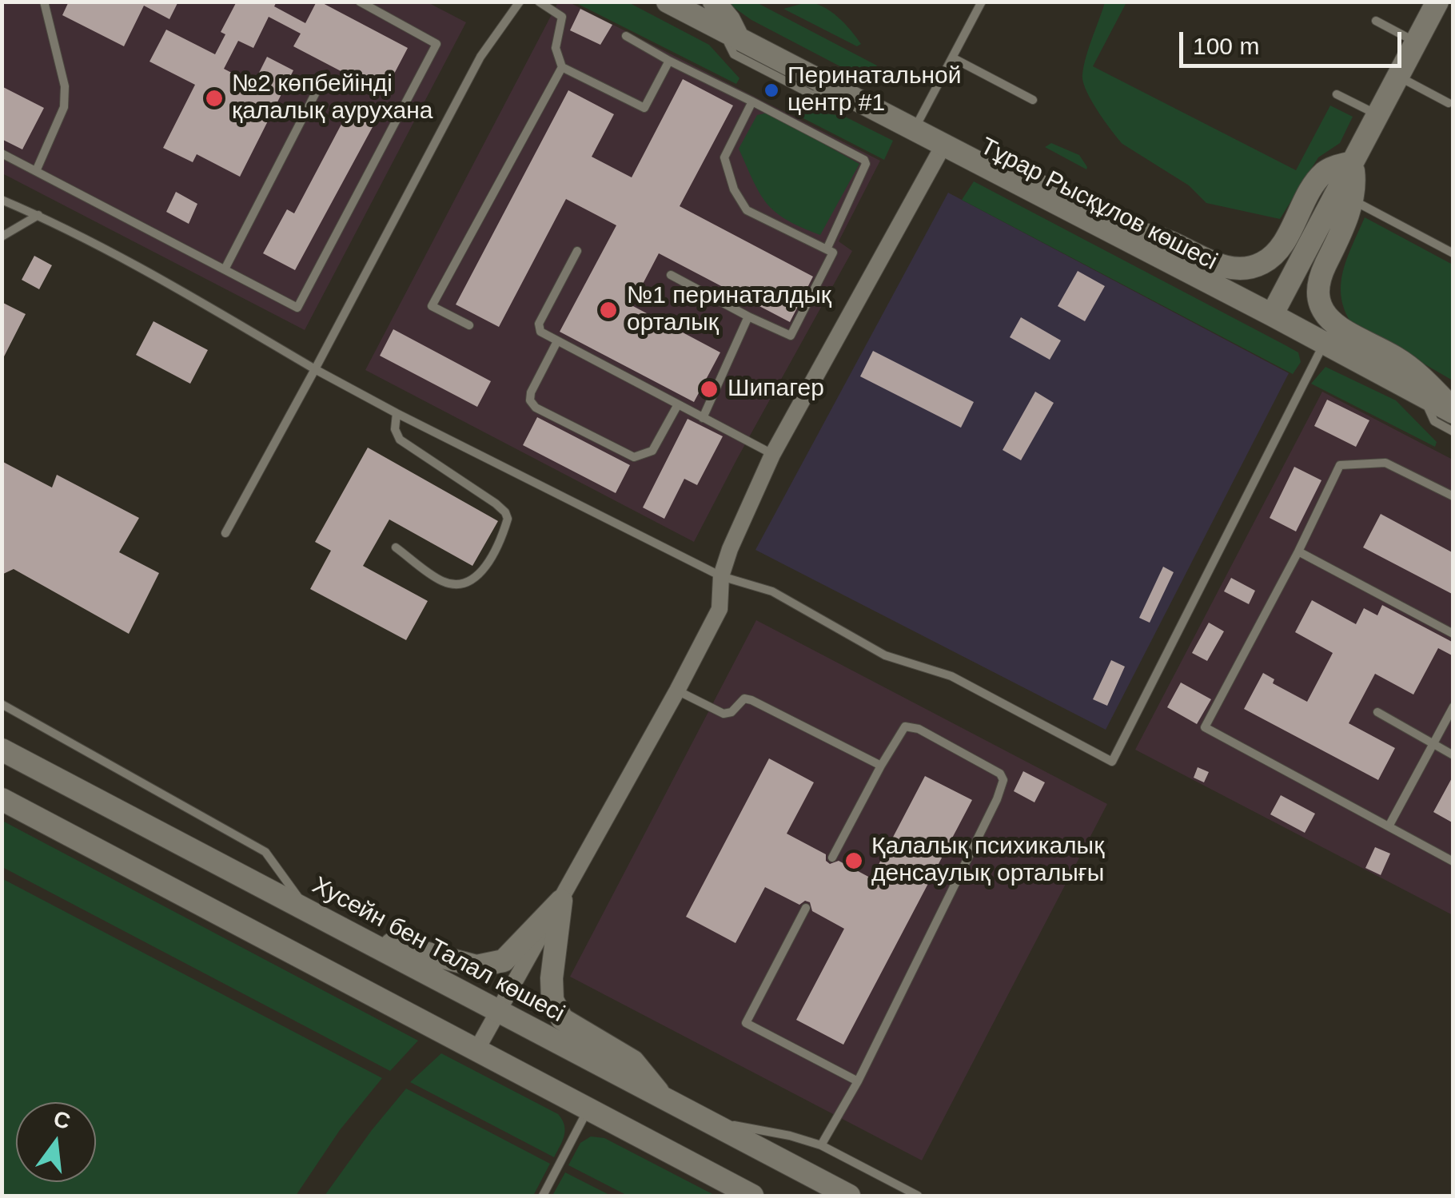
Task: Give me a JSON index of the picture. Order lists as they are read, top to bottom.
{
  "streets": {
    "street": ["Тұрар Рысқұлов көшесі", "Хусейн бен Талал көшесі"]
  },
  "places": [
    "Перинатальной центр #1",
    "№2 көпбейінді қалалық аурухана",
    "№1 перинаталдық орталық",
    "Шипагер",
    "Қалалық психикалық денсаулық орталығы"
  ],
  "scale_bar": "100 m",
  "north": "top"
}
